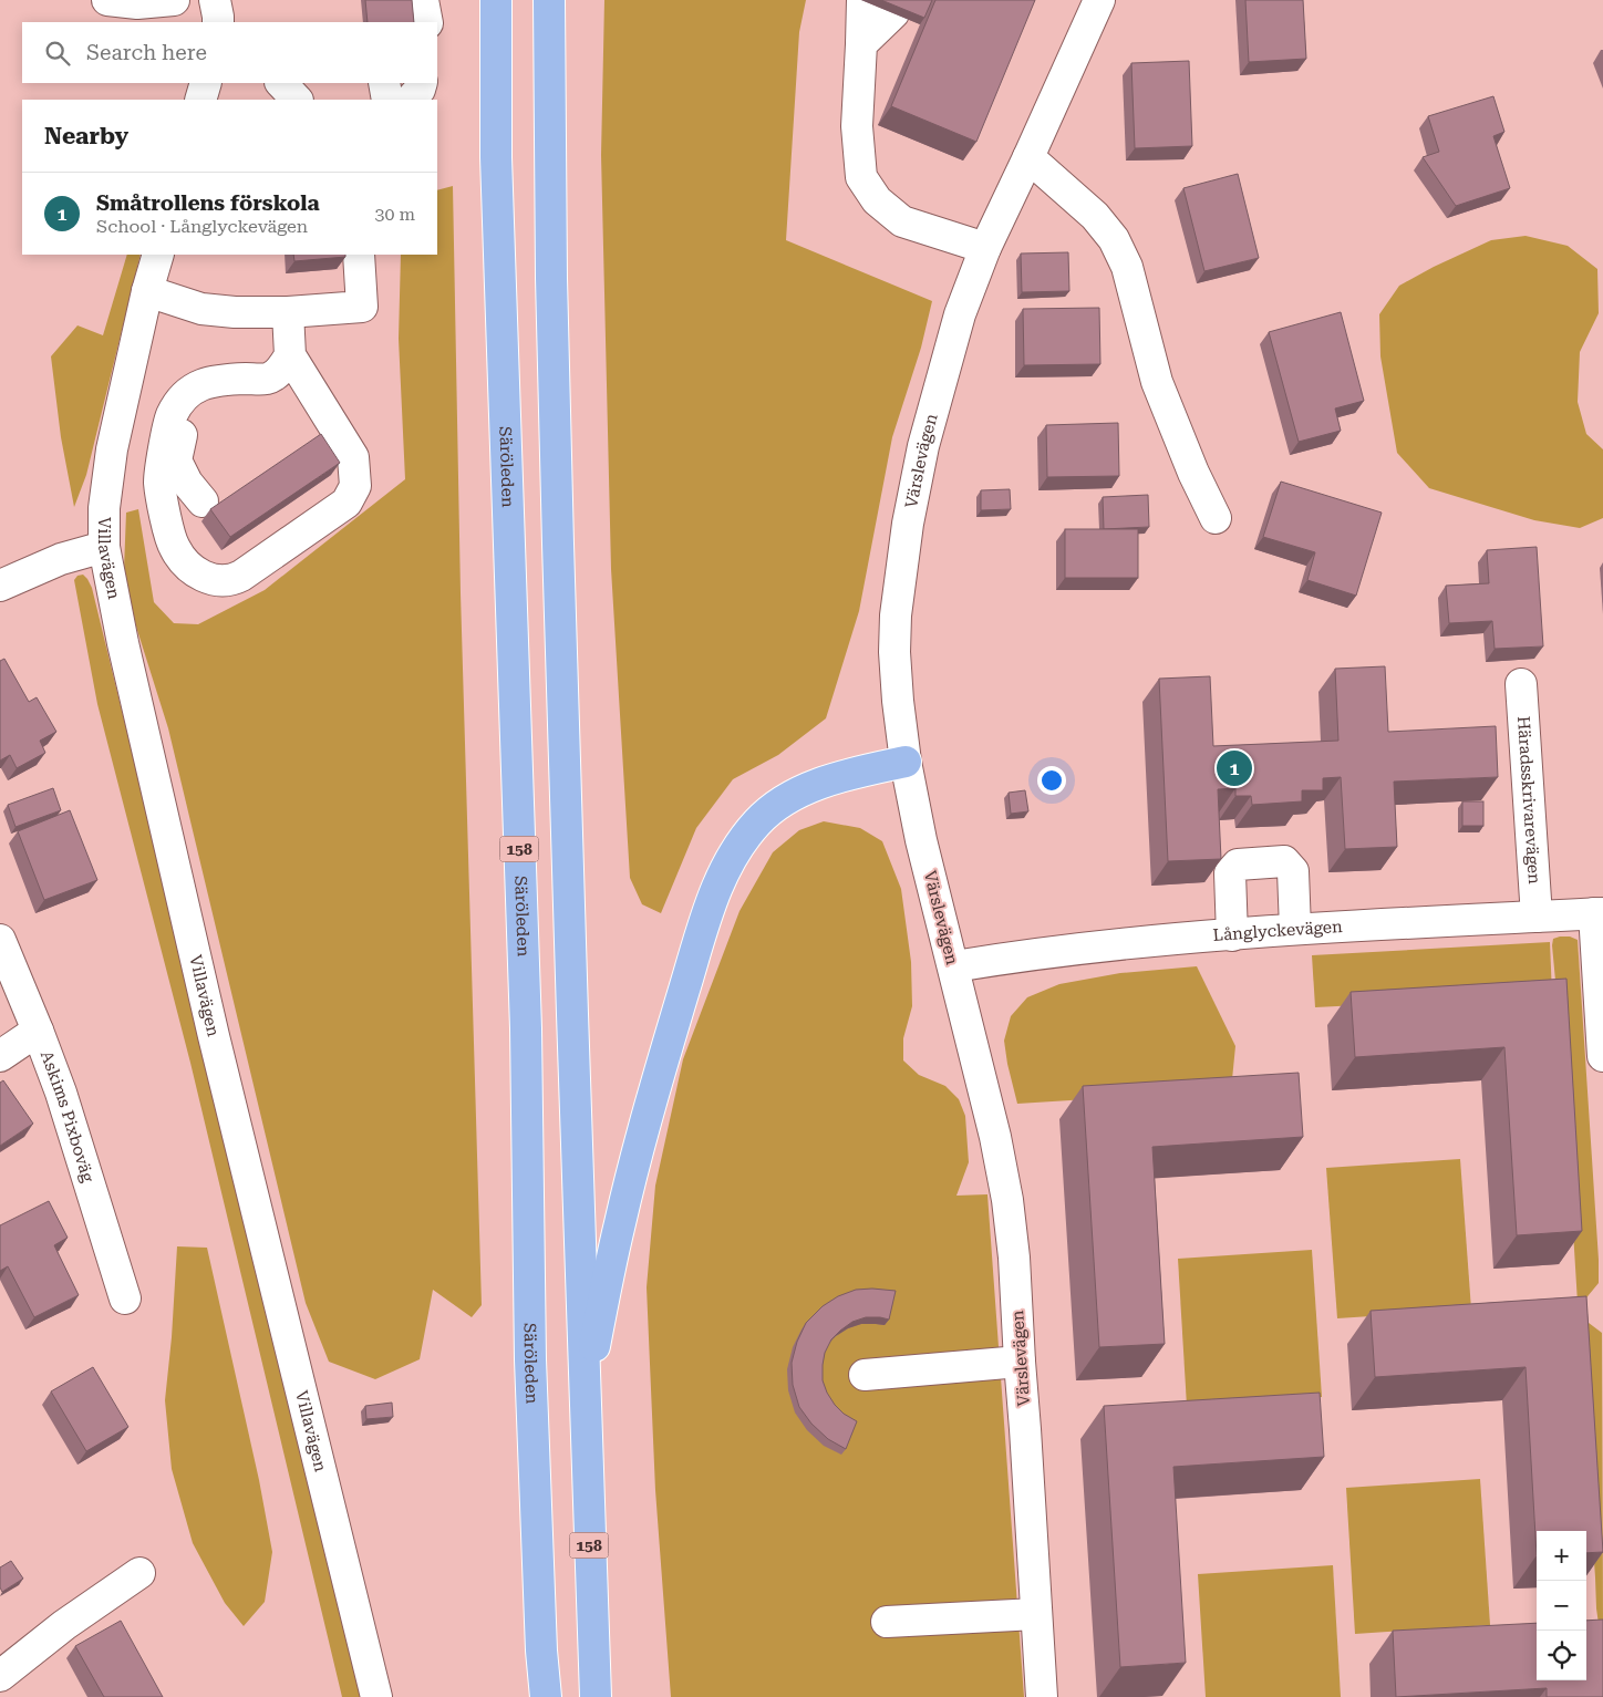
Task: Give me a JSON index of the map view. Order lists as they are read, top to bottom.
{
  "streets": {
    "main road": ["Säröleden", "158"],
    "street": [
      "Värslevägen",
      "Villavägen",
      "Häradsskrivarevägen",
      "Långlyckevägen",
      "Askims Pixboväg"
    ]
  },
  "crossings": [
    ["Värslevägen", "158"],
    ["Värslevägen", "Långlyckevägen"],
    ["Häradsskrivarevägen", "Långlyckevägen"]
  ],
  "page": {
    "search": "Search here",
    "heading": "Nearby",
    "list": [
      {
        "mark": "1",
        "name": "Småtrollens förskola",
        "note": "School · Långlyckevägen",
        "value": "30 m"
      }
    ],
    "pins": "1",
    "map_buttons": ["+", "−"]
  }
}
